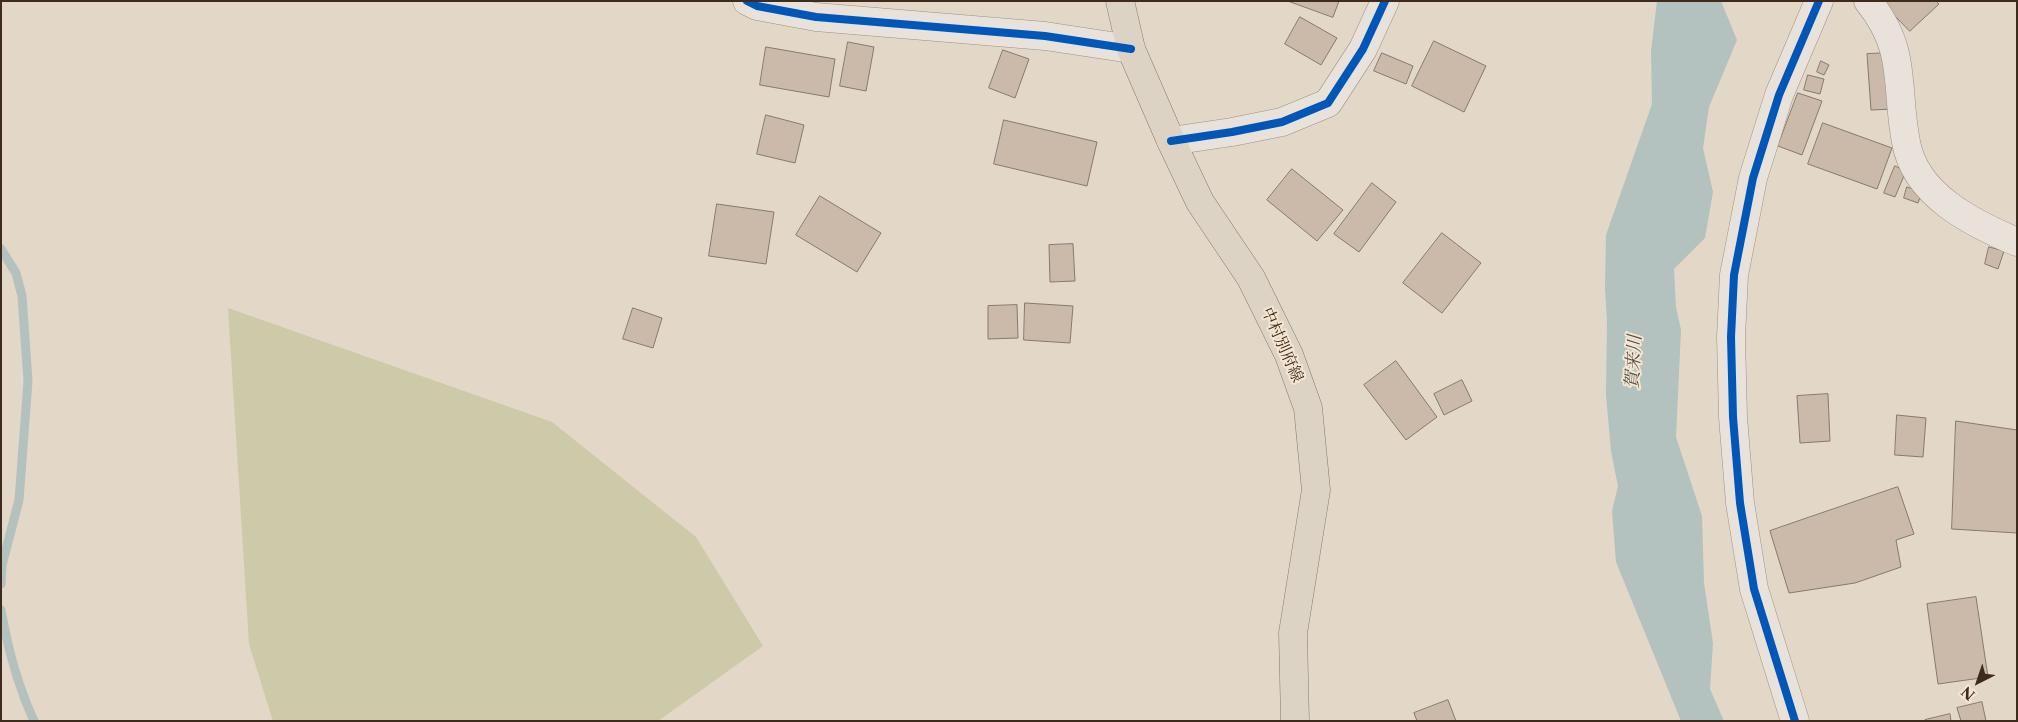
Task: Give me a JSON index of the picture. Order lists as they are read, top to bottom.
{
  "streets": {
    "main road": ["中村別府線"]
  },
  "water": ["賀来川"],
  "north": "bottom left"
}
